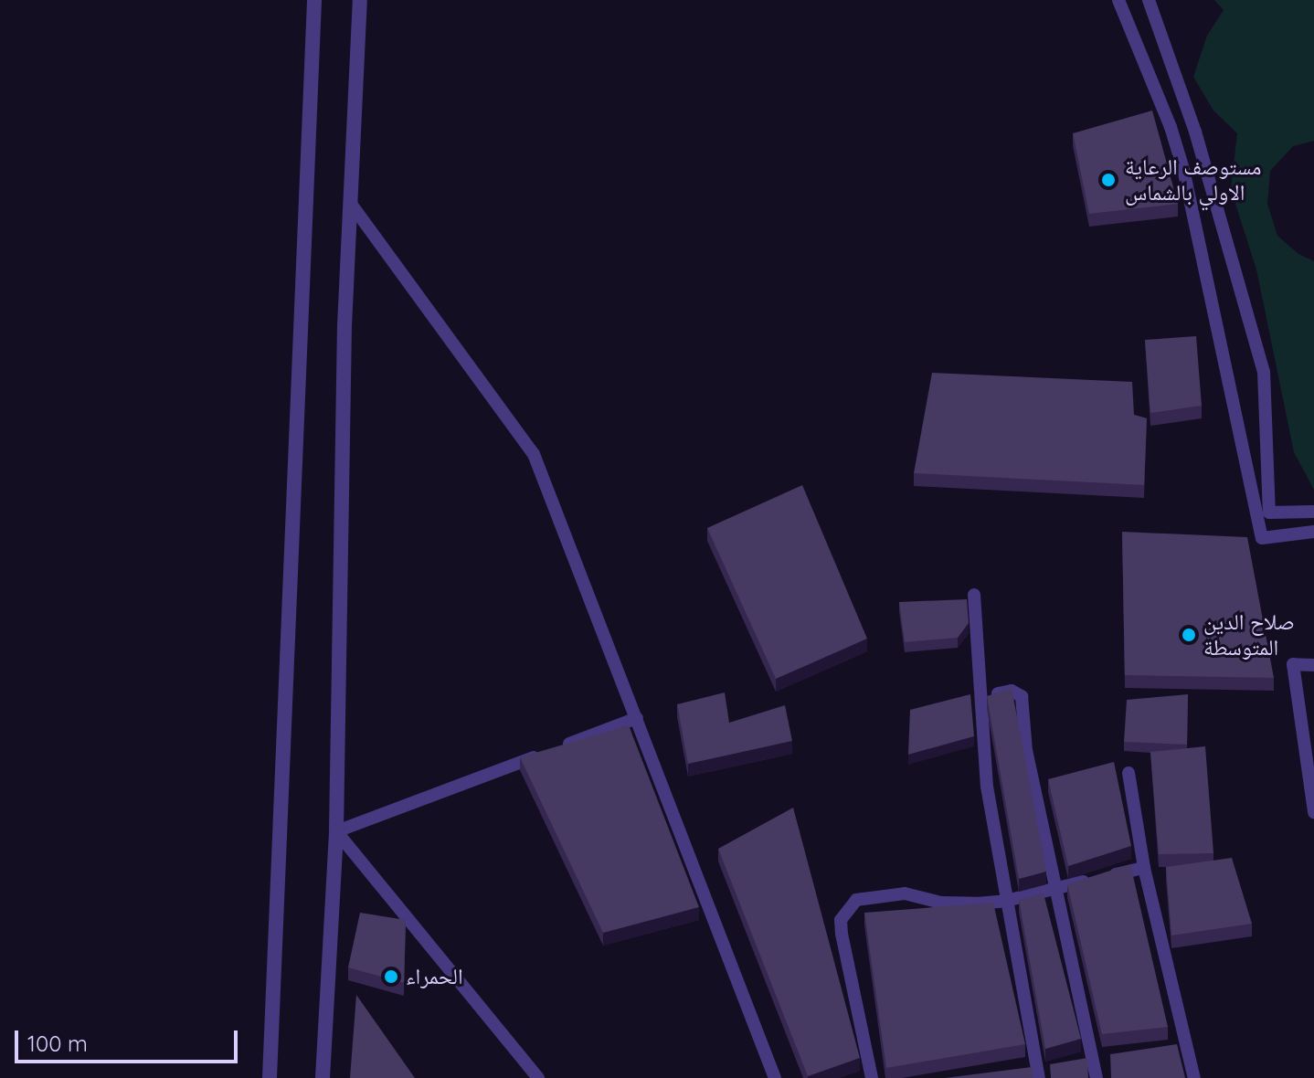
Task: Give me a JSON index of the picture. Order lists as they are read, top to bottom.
{
  "places": ["مستوصف الرعاية الاولي بالشماس", "صلاح الدين المتوسطة", "الحمراء"],
  "scale_bar": "100 m"
}
